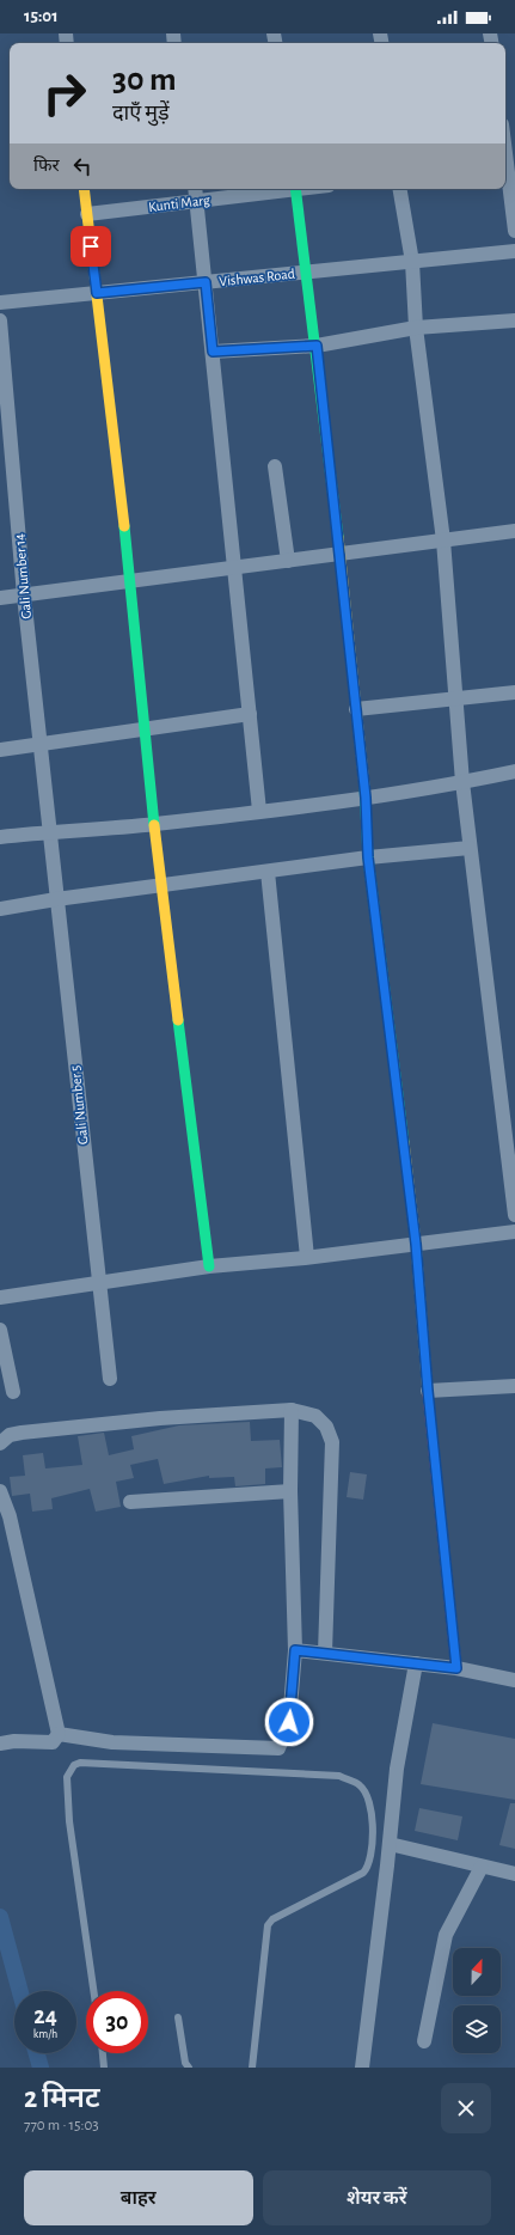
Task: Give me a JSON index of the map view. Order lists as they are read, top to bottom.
{
  "streets": {
    "street": [
      "Kunti Marg",
      "Vishwas Road",
      "Gali Number 14",
      "Gali Number 5"
    ]
  },
  "crossings": [
    ["Gali Number 14", "Gali Number 5"]
  ],
  "north": "top",
  "page": {
    "status": "15:01",
    "turn": ["30 m", "दाएँ मुड़ें"],
    "then": "फिर",
    "speed": "24 km/h",
    "limit": "30",
    "heading": ["2 मिनट", "770 m · 15:03"],
    "buttons": ["बाहर", "शेयर करें"]
  }
}
